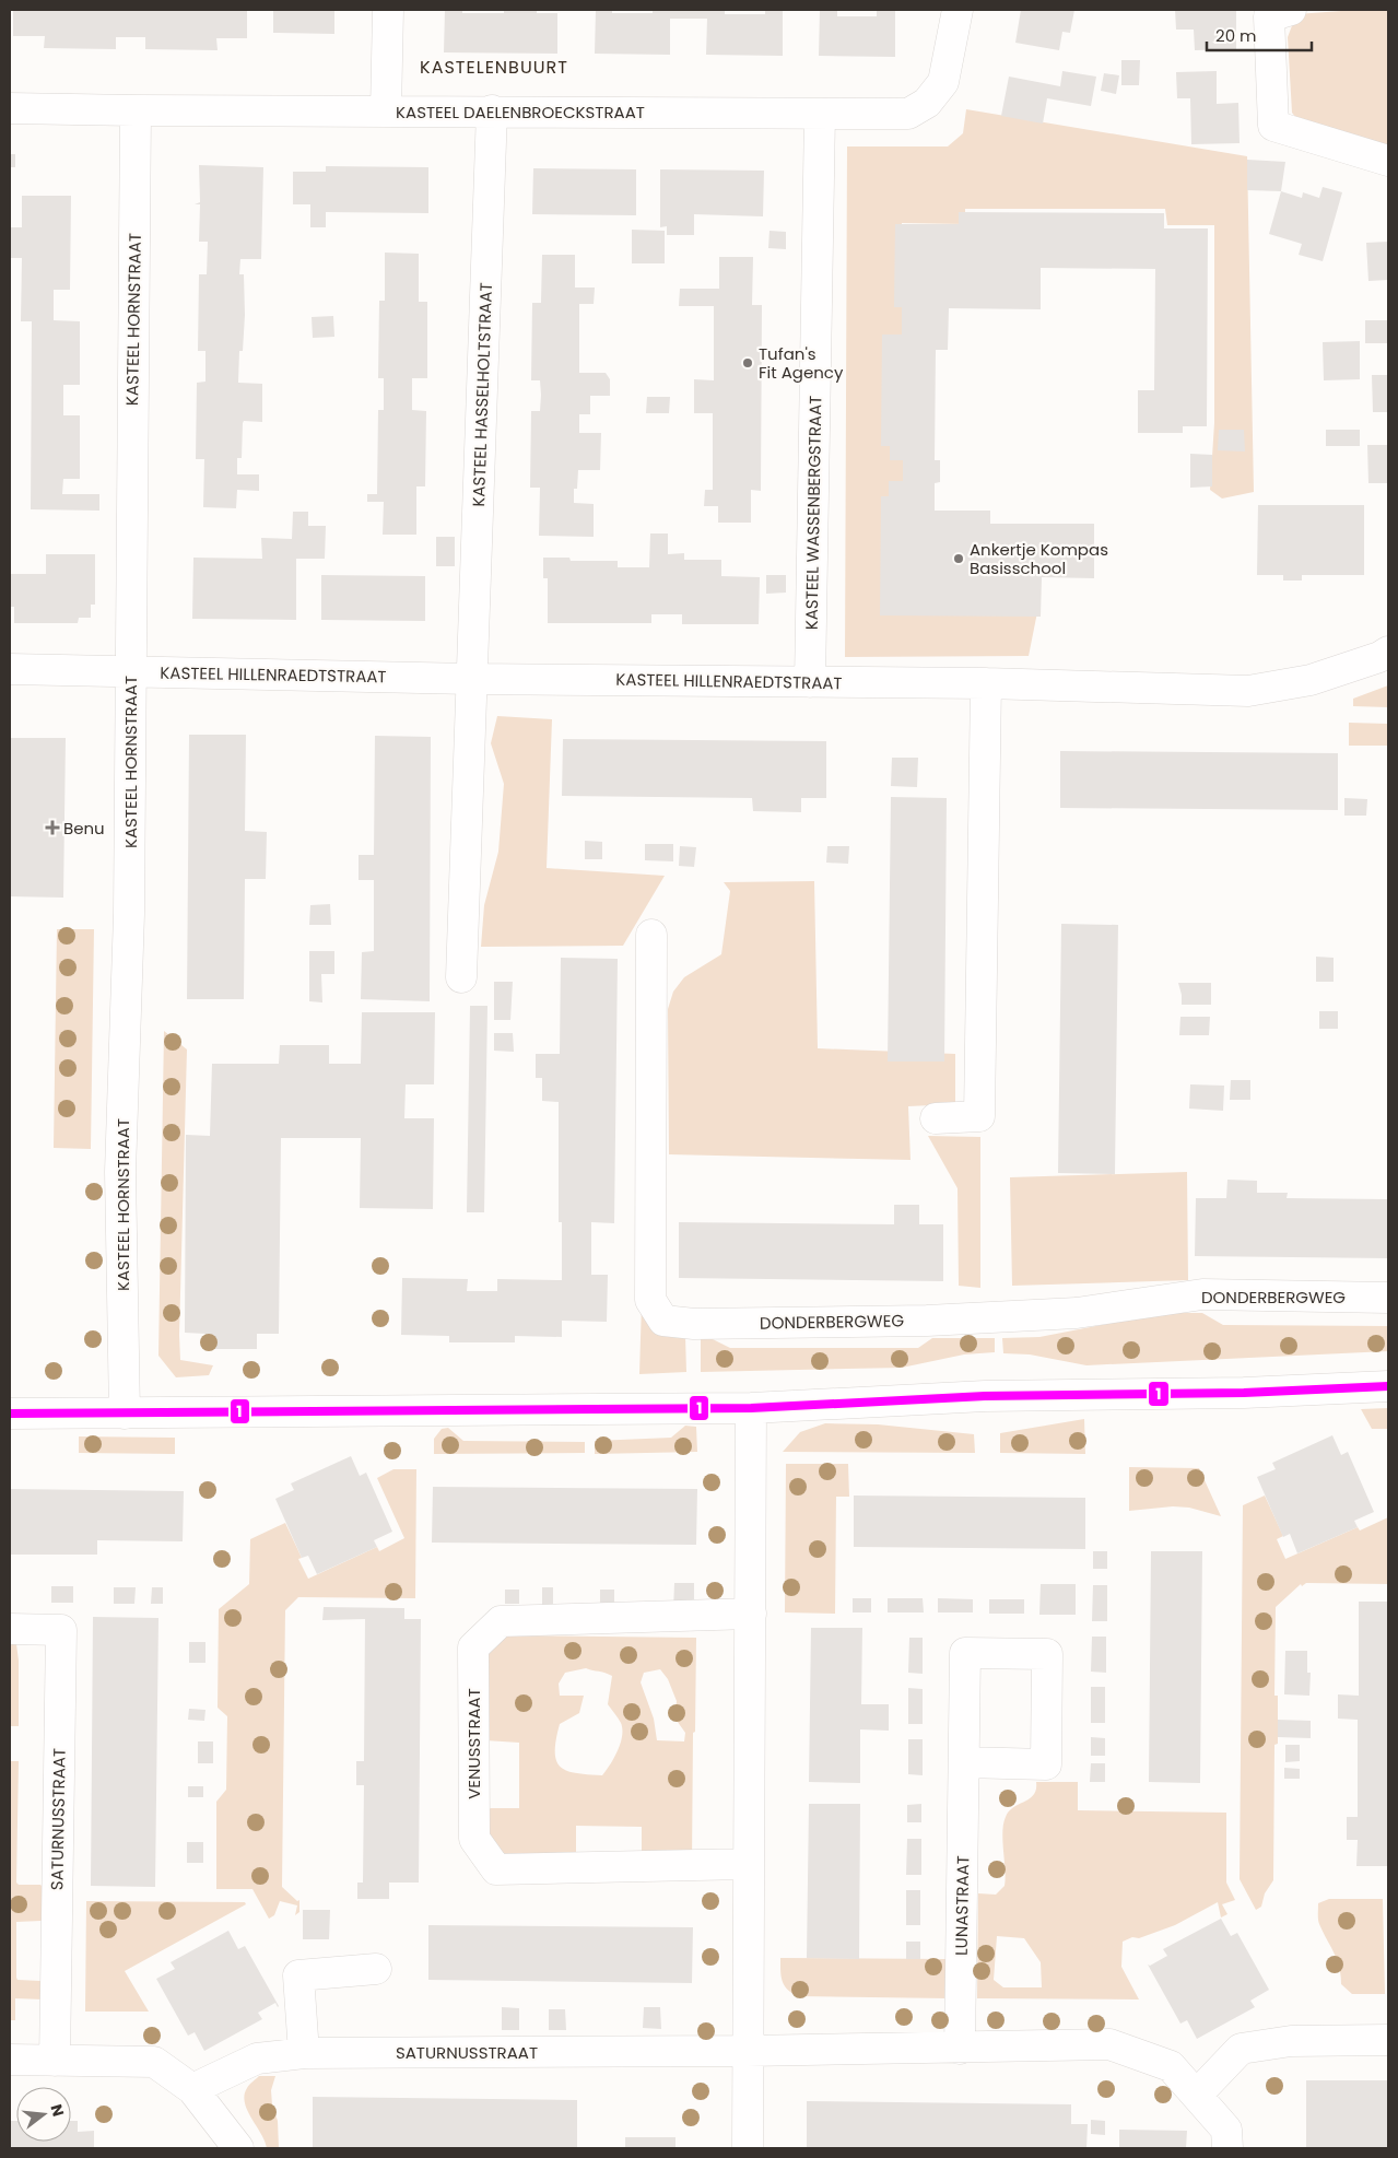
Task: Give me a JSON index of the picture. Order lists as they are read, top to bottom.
{
  "streets": {
    "street": [
      "KASTEEL DAELENBROECKSTRAAT",
      "KASTEEL HORNSTRAAT",
      "KASTEEL HASSELHOLTSTRAAT",
      "KASTEEL WASSENBERGSTRAAT",
      "KASTEEL HILLENRAEDTSTRAAT",
      "DONDERBERGWEG",
      "VENUSSTRAAT",
      "SATURNUSSTRAAT",
      "LUNASTRAAT"
    ]
  },
  "crossings": [
    ["KASTEEL DAELENBROECKSTRAAT", "KASTEEL HORNSTRAAT"],
    ["KASTEEL DAELENBROECKSTRAAT", "KASTEEL HASSELHOLTSTRAAT"],
    ["KASTEEL DAELENBROECKSTRAAT", "KASTEEL WASSENBERGSTRAAT"],
    ["KASTEEL HORNSTRAAT", "KASTEEL HILLENRAEDTSTRAAT"],
    ["KASTEEL HASSELHOLTSTRAAT", "KASTEEL HILLENRAEDTSTRAAT"],
    ["KASTEEL WASSENBERGSTRAAT", "KASTEEL HILLENRAEDTSTRAAT"]
  ],
  "districts": ["KASTELENBUURT"],
  "places": {
    "other": ["Tufan's Fit Agency", "Ankertje Kompas Basisschool"],
    "health": ["Benu"]
  },
  "lines": ["transit line 1"],
  "scale_bar": "20 m",
  "north": "right"
}
